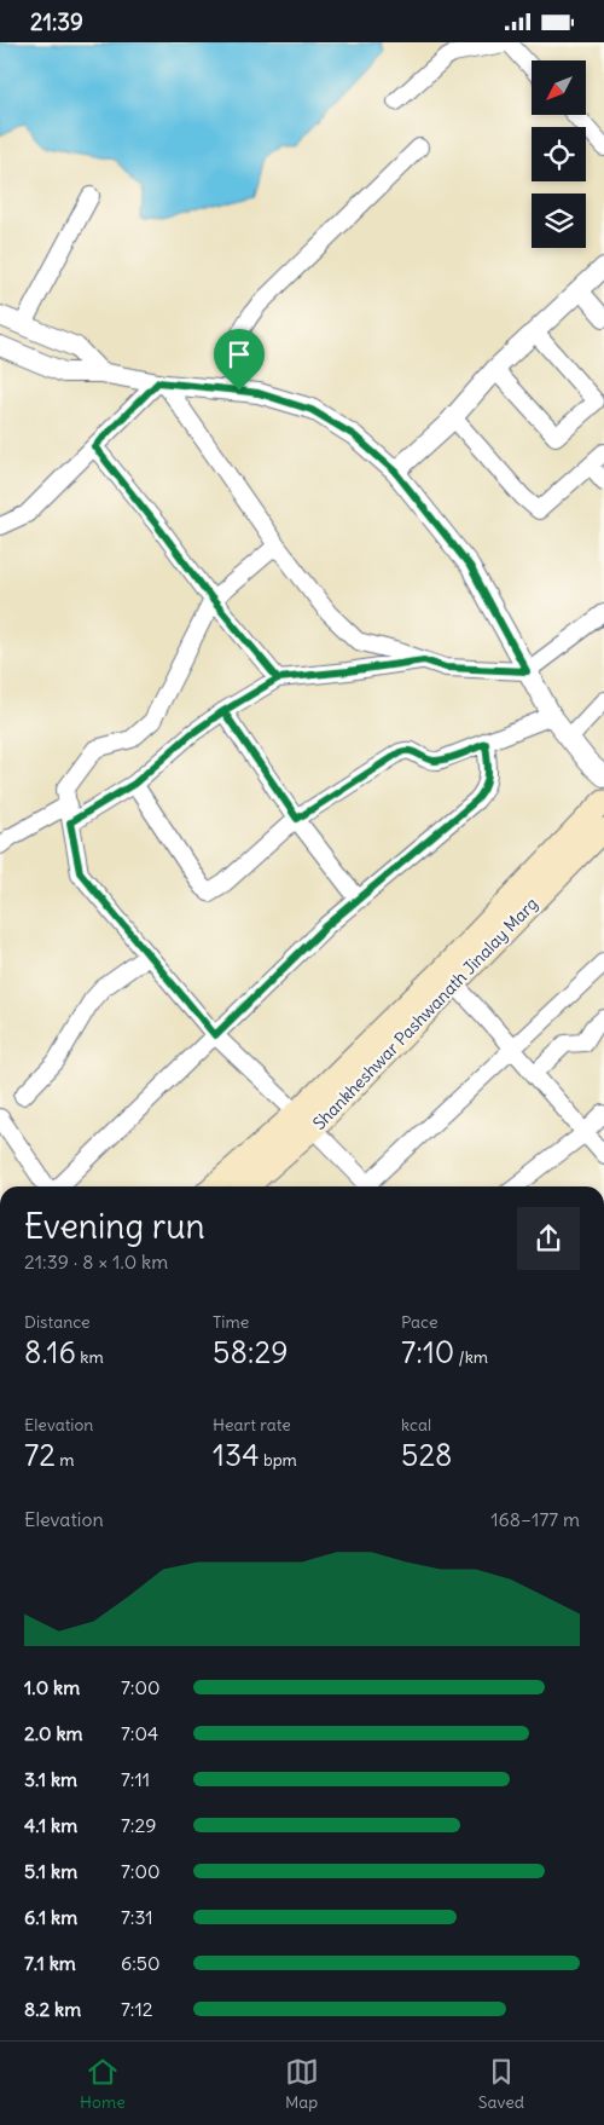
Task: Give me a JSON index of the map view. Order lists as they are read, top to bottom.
{
  "streets": {
    "main road": ["Shankheshwar Pashwanath Jinalay Marg"]
  },
  "north": "bottom left",
  "page": {
    "status": "21:39",
    "heading": ["Evening run", "21:39 · 8 × 1.0 km"],
    "stats": [
      ["Distance", "8.16 km"],
      ["Time", "58:29"],
      ["Pace", "7:10 /km"],
      ["Elevation", "72 m"],
      ["Heart rate", "134 bpm"],
      ["kcal", "528"]
    ],
    "chart": ["Elevation", "168–177 m"],
    "list": [
      {
        "name": "1.0 km",
        "note": "7:00"
      },
      {
        "name": "2.0 km",
        "note": "7:04"
      },
      {
        "name": "3.1 km",
        "note": "7:11"
      },
      {
        "name": "4.1 km",
        "note": "7:29"
      },
      {
        "name": "5.1 km",
        "note": "7:00"
      },
      {
        "name": "6.1 km",
        "note": "7:31"
      },
      {
        "name": "7.1 km",
        "note": "6:50"
      },
      {
        "name": "8.2 km",
        "note": "7:12"
      }
    ],
    "tabs": ["Home", "Map", "Saved"]
  }
}
